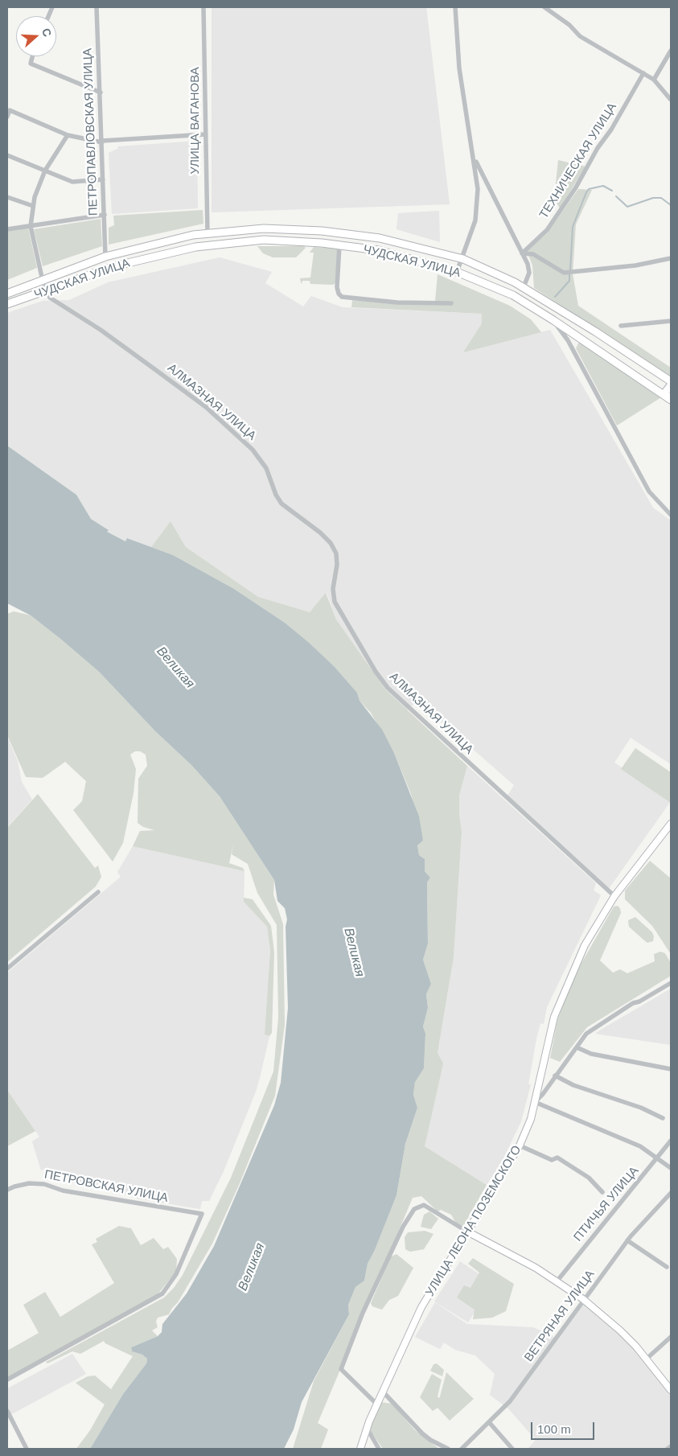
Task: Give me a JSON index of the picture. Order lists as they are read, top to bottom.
{
  "streets": {
    "highway": ["ЧУДСКАЯ УЛИЦА"],
    "main road": ["УЛИЦА ЛЕОНА ПОЗЕМСКОГО"],
    "street": [
      "УЛИЦА ВАГАНОВА",
      "ПЕТРОПАВЛОВСКАЯ УЛИЦА",
      "ТЕХНИЧЕСКАЯ УЛИЦА",
      "АЛМАЗНАЯ УЛИЦА",
      "ПЕТРОВСКАЯ УЛИЦА",
      "ПТИЧЬЯ УЛИЦА",
      "ВЕТРЯНАЯ УЛИЦА"
    ]
  },
  "crossings": [
    ["УЛИЦА ВАГАНОВА", "ЧУДСКАЯ УЛИЦА"],
    ["ПЕТРОПАВЛОВСКАЯ УЛИЦА", "ЧУДСКАЯ УЛИЦА"],
    ["ЧУДСКАЯ УЛИЦА", "АЛМАЗНАЯ УЛИЦА"],
    ["АЛМАЗНАЯ УЛИЦА", "УЛИЦА ЛЕОНА ПОЗЕМСКОГО"]
  ],
  "water": ["Великая"],
  "scale_bar": "100 m",
  "north": "right"
}
